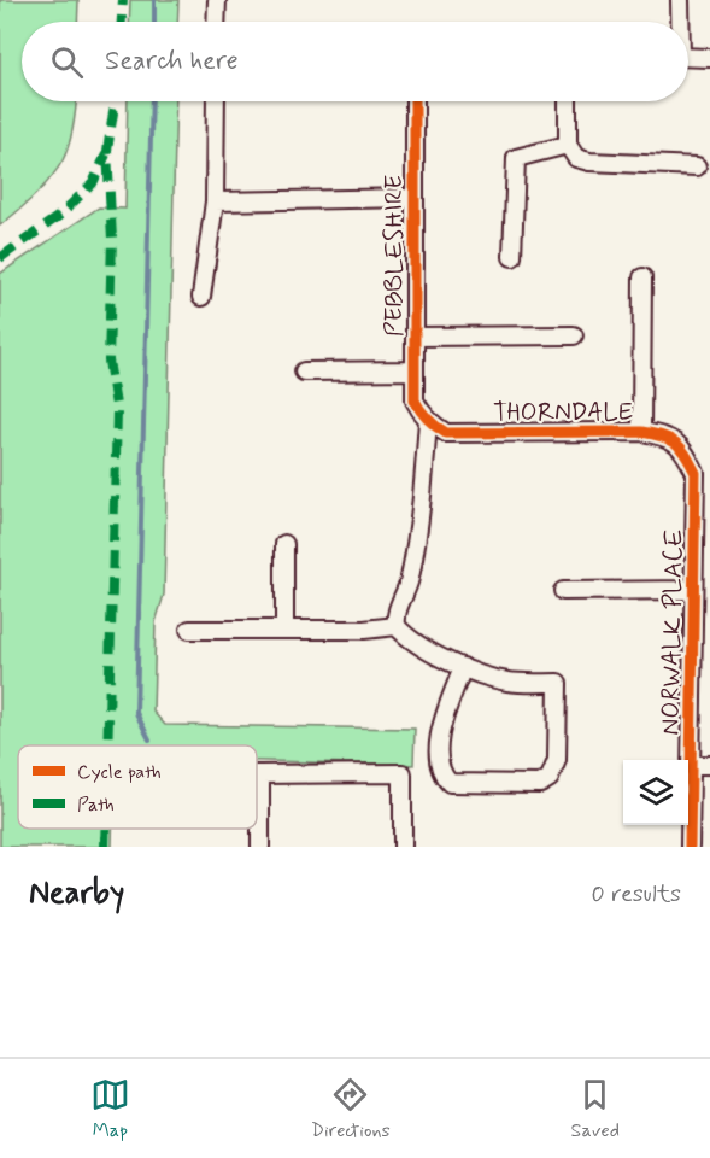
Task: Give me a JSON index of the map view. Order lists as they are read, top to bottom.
{
  "streets": {
    "street": ["PEBBLESHIRE", "THORNDALE", "NORWALK PLACE"]
  },
  "crossings": [
    ["PEBBLESHIRE", "THORNDALE"],
    ["THORNDALE", "NORWALK PLACE"]
  ],
  "legend": ["Cycle path", "Path"],
  "page": {
    "search": "Search here",
    "heading": ["Nearby", "0 results"],
    "nav": ["Map", "Directions", "Saved"]
  }
}
